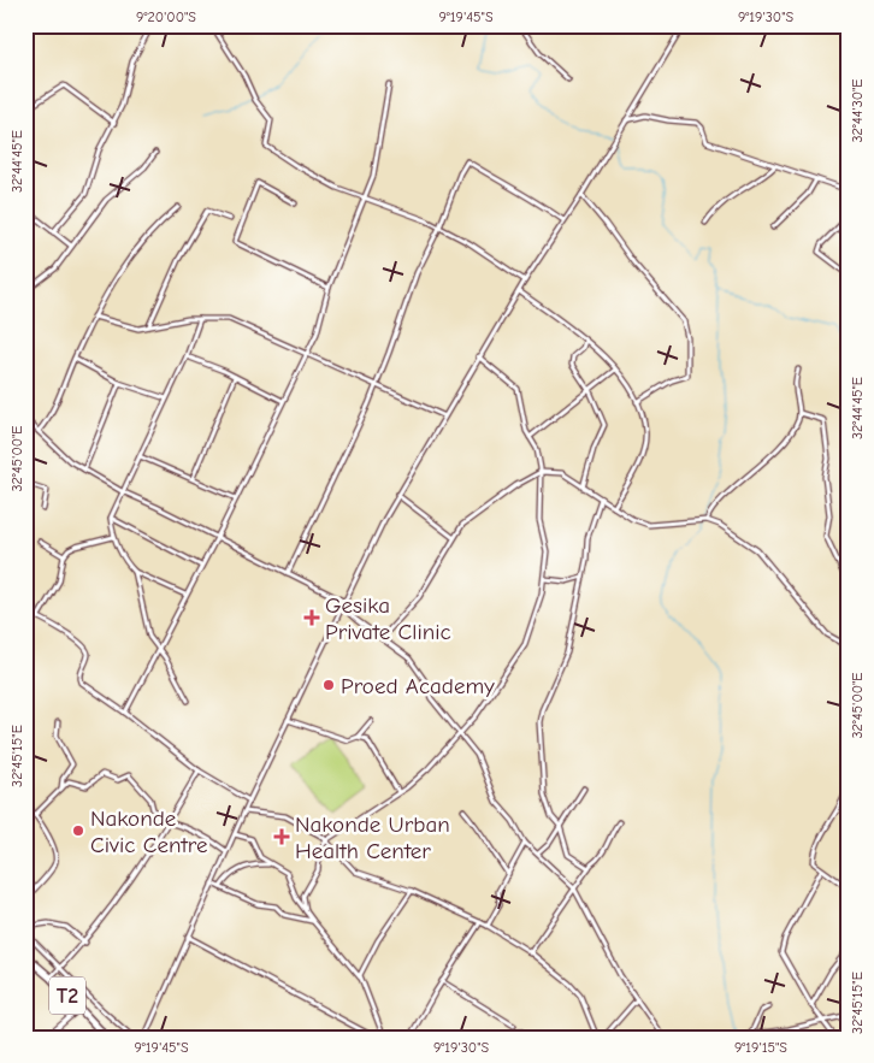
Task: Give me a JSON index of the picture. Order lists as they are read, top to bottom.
{
  "streets": {
    "highway": ["T2"]
  },
  "places": {
    "health": ["Gesika Private Clinic", "Nakonde Urban Health Center"],
    "other": ["Proed Academy", "Nakonde Civic Centre"]
  },
  "coordinates": [
    "9°20'00\"S",
    "9°19'45\"S",
    "9°19'30\"S",
    "32°44'30\"E",
    "32°44'45\"E",
    "32°45'00\"E",
    "32°45'15\"E",
    "9°19'15\"S"
  ]
}
